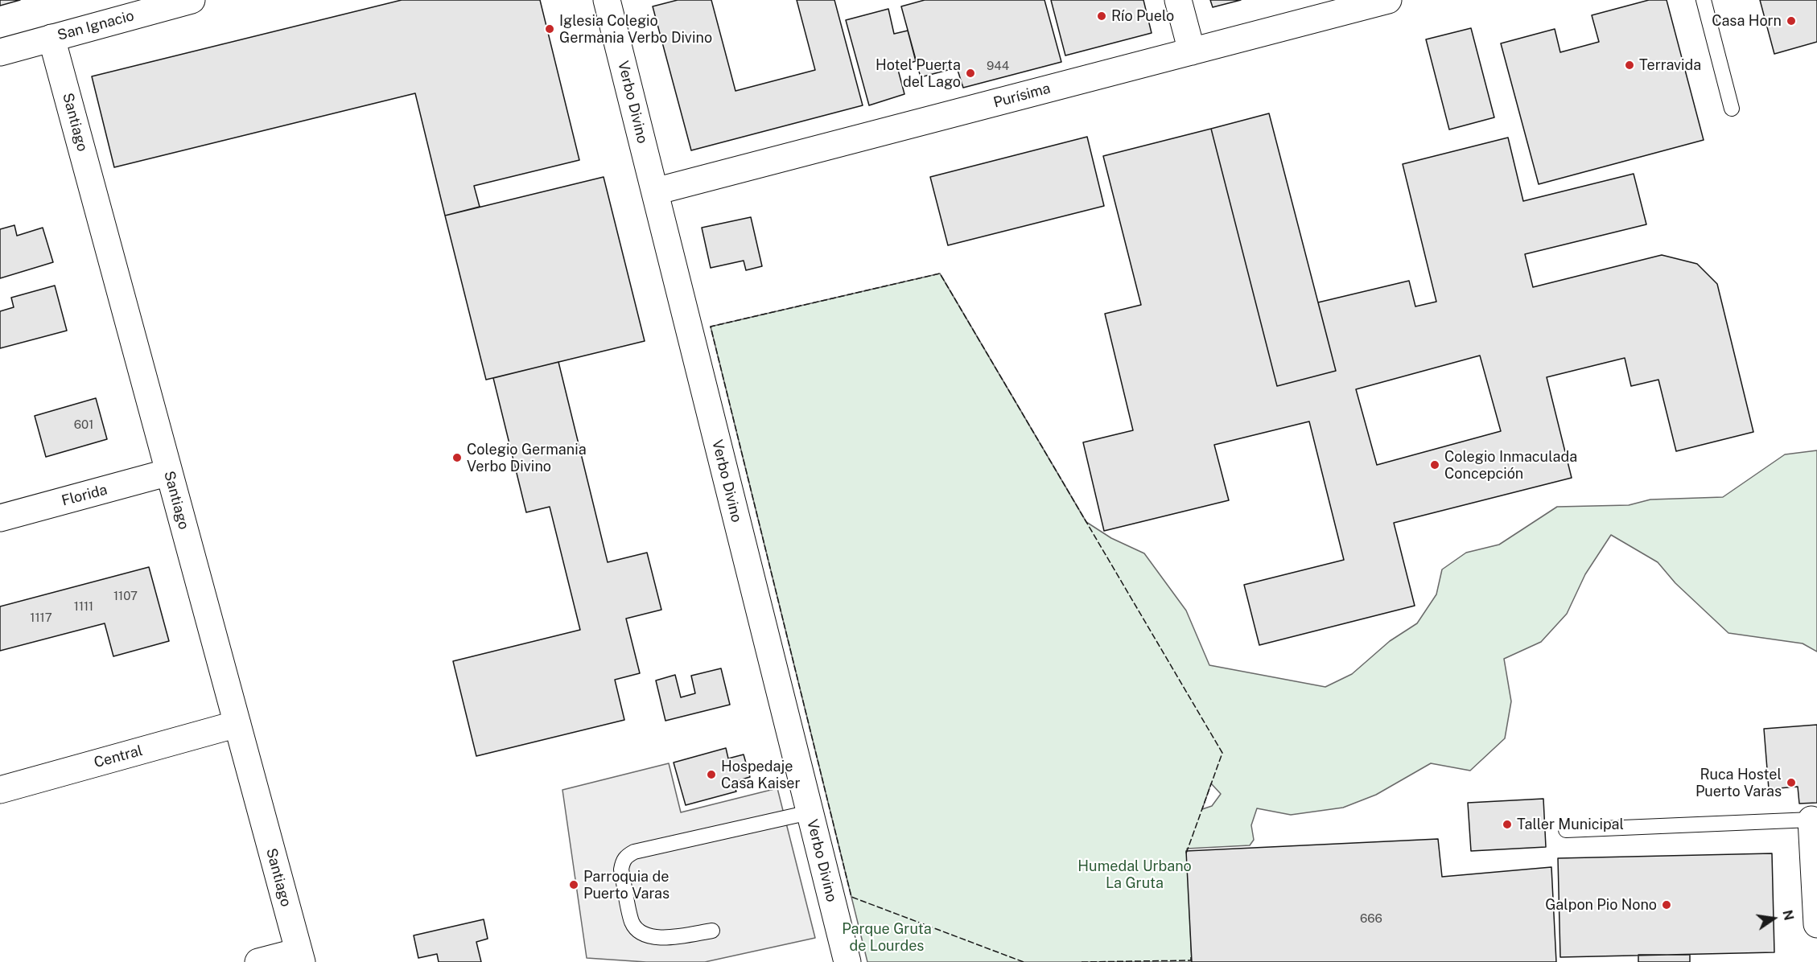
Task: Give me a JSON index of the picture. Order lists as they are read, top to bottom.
{
  "streets": {
    "street": [
      "San Ignacio",
      "Purísima",
      "Verbo Divino",
      "Santiago",
      "Florida",
      "Central"
    ]
  },
  "crossings": [
    ["San Ignacio", "Santiago"],
    ["Purísima", "Verbo Divino"],
    ["Santiago", "Florida"],
    ["Santiago", "Central"]
  ],
  "parks": ["Humedal Urbano La Gruta", "Parque Gruta de Lourdes"],
  "places": [
    "Río Puelo",
    "Casa Horn",
    "Iglesia Colegio Germania Verbo Divino",
    "Terravida",
    "Hotel Puerta del Lago",
    "Colegio Germania Verbo Divino",
    "Colegio Inmaculada Concepción",
    "Hospedaje Casa Kaiser",
    "Ruca Hostel Puerto Varas",
    "Taller Municipal",
    "Parroquia de Puerto Varas",
    "Galpon Pio Nono"
  ],
  "house_numbers": [
    "944",
    "601",
    "1107",
    "1111",
    "1117",
    "666"
  ],
  "north": "right"
}
